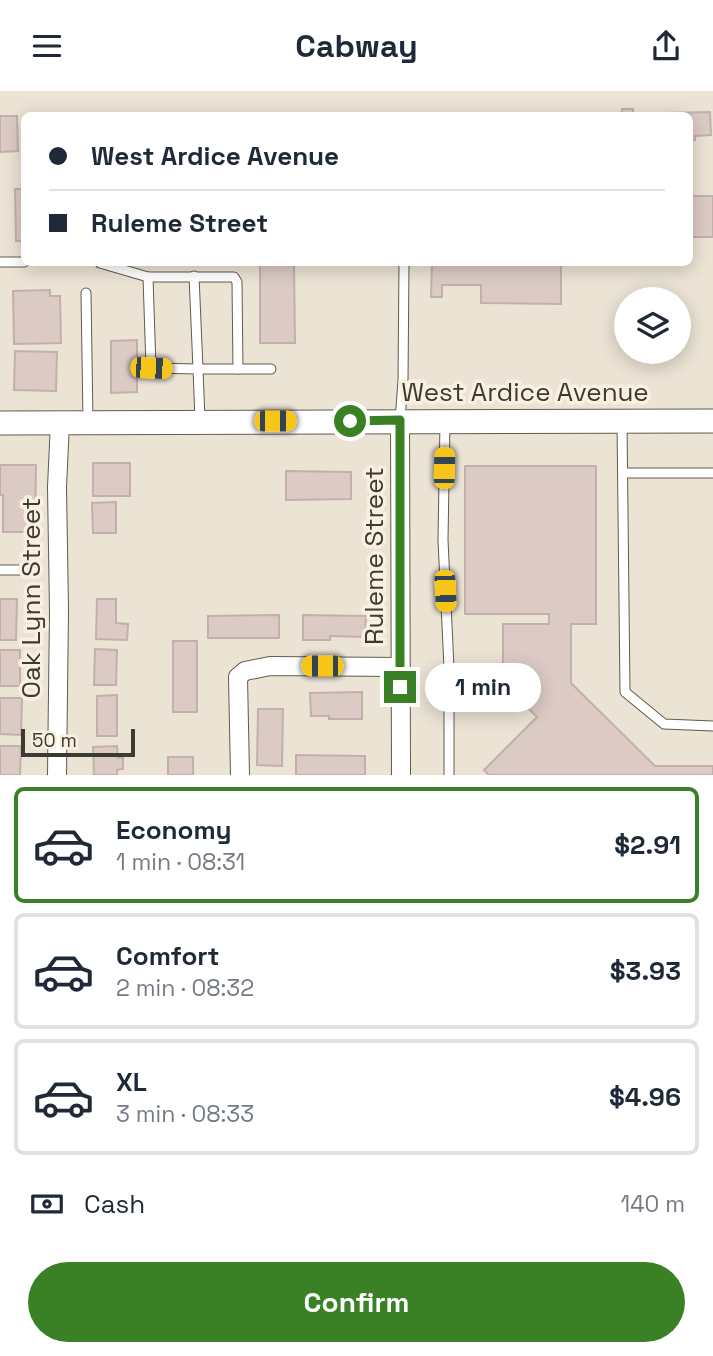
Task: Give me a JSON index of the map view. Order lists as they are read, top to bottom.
{
  "streets": {
    "street": ["West Ardice Avenue", "Ruleme Street", "Oak Lynn Street"]
  },
  "crossings": [
    ["West Ardice Avenue", "Ruleme Street"],
    ["West Ardice Avenue", "Oak Lynn Street"]
  ],
  "scale_bar": "50 m",
  "page": {
    "header": "Cabway",
    "banner": ["West Ardice Avenue", "Ruleme Street"],
    "bubble": "1 min",
    "scale": "50 m",
    "list": [
      {
        "name": "Economy",
        "note": "1 min · 08:31",
        "value": "$2.91"
      },
      {
        "name": "Comfort",
        "note": "2 min · 08:32",
        "value": "$3.93"
      },
      {
        "name": "XL",
        "note": "3 min · 08:33",
        "value": "$4.96"
      }
    ],
    "pay": ["Cash", "140 m"],
    "buttons": "Confirm"
  }
}
